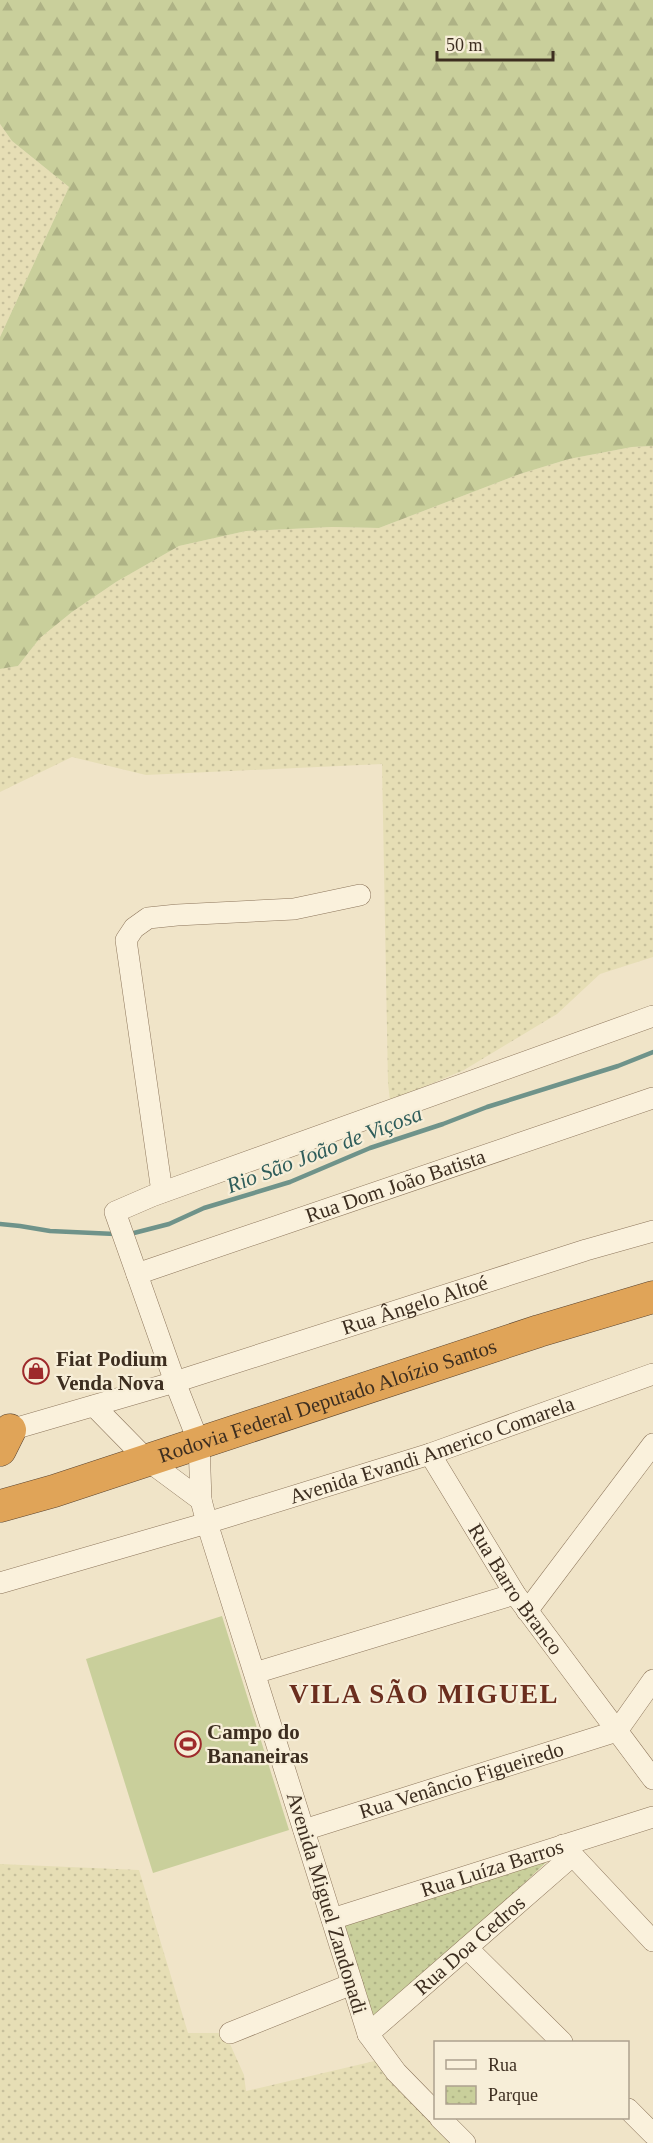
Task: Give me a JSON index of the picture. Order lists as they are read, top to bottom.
{
  "streets": {
    "highway": ["Rodovia Federal Deputado Aloízio Santos"],
    "street": [
      "Rua Dom João Batista",
      "Rua Ângelo Altoé",
      "Avenida Evandi Americo Comarela",
      "Rua Barro Branco",
      "Rua Venâncio Figueiredo",
      "Rua Luíza Barros",
      "Avenida Miguel Zandonadi",
      "Rua Doa Cedros"
    ]
  },
  "crossings": [
    ["Rua Dom João Batista", "Avenida Miguel Zandonadi"],
    ["Rua Ângelo Altoé", "Avenida Miguel Zandonadi"],
    ["Rodovia Federal Deputado Aloízio Santos", "Avenida Miguel Zandonadi"],
    ["Avenida Evandi Americo Comarela", "Rua Barro Branco"],
    ["Avenida Evandi Americo Comarela", "Avenida Miguel Zandonadi"],
    ["Rua Barro Branco", "Rua Venâncio Figueiredo"],
    ["Rua Venâncio Figueiredo", "Avenida Miguel Zandonadi"],
    ["Rua Luíza Barros", "Avenida Miguel Zandonadi"],
    ["Rua Luíza Barros", "Rua Doa Cedros"],
    ["Avenida Miguel Zandonadi", "Rua Doa Cedros"]
  ],
  "districts": ["VILA SÃO MIGUEL"],
  "water": ["Rio São João de Viçosa"],
  "places": {
    "shop": ["Fiat Podium Venda Nova"],
    "sports": ["Campo do Bananeiras"]
  },
  "legend": ["Rua", "Parque"],
  "scale_bar": "50 m"
}
